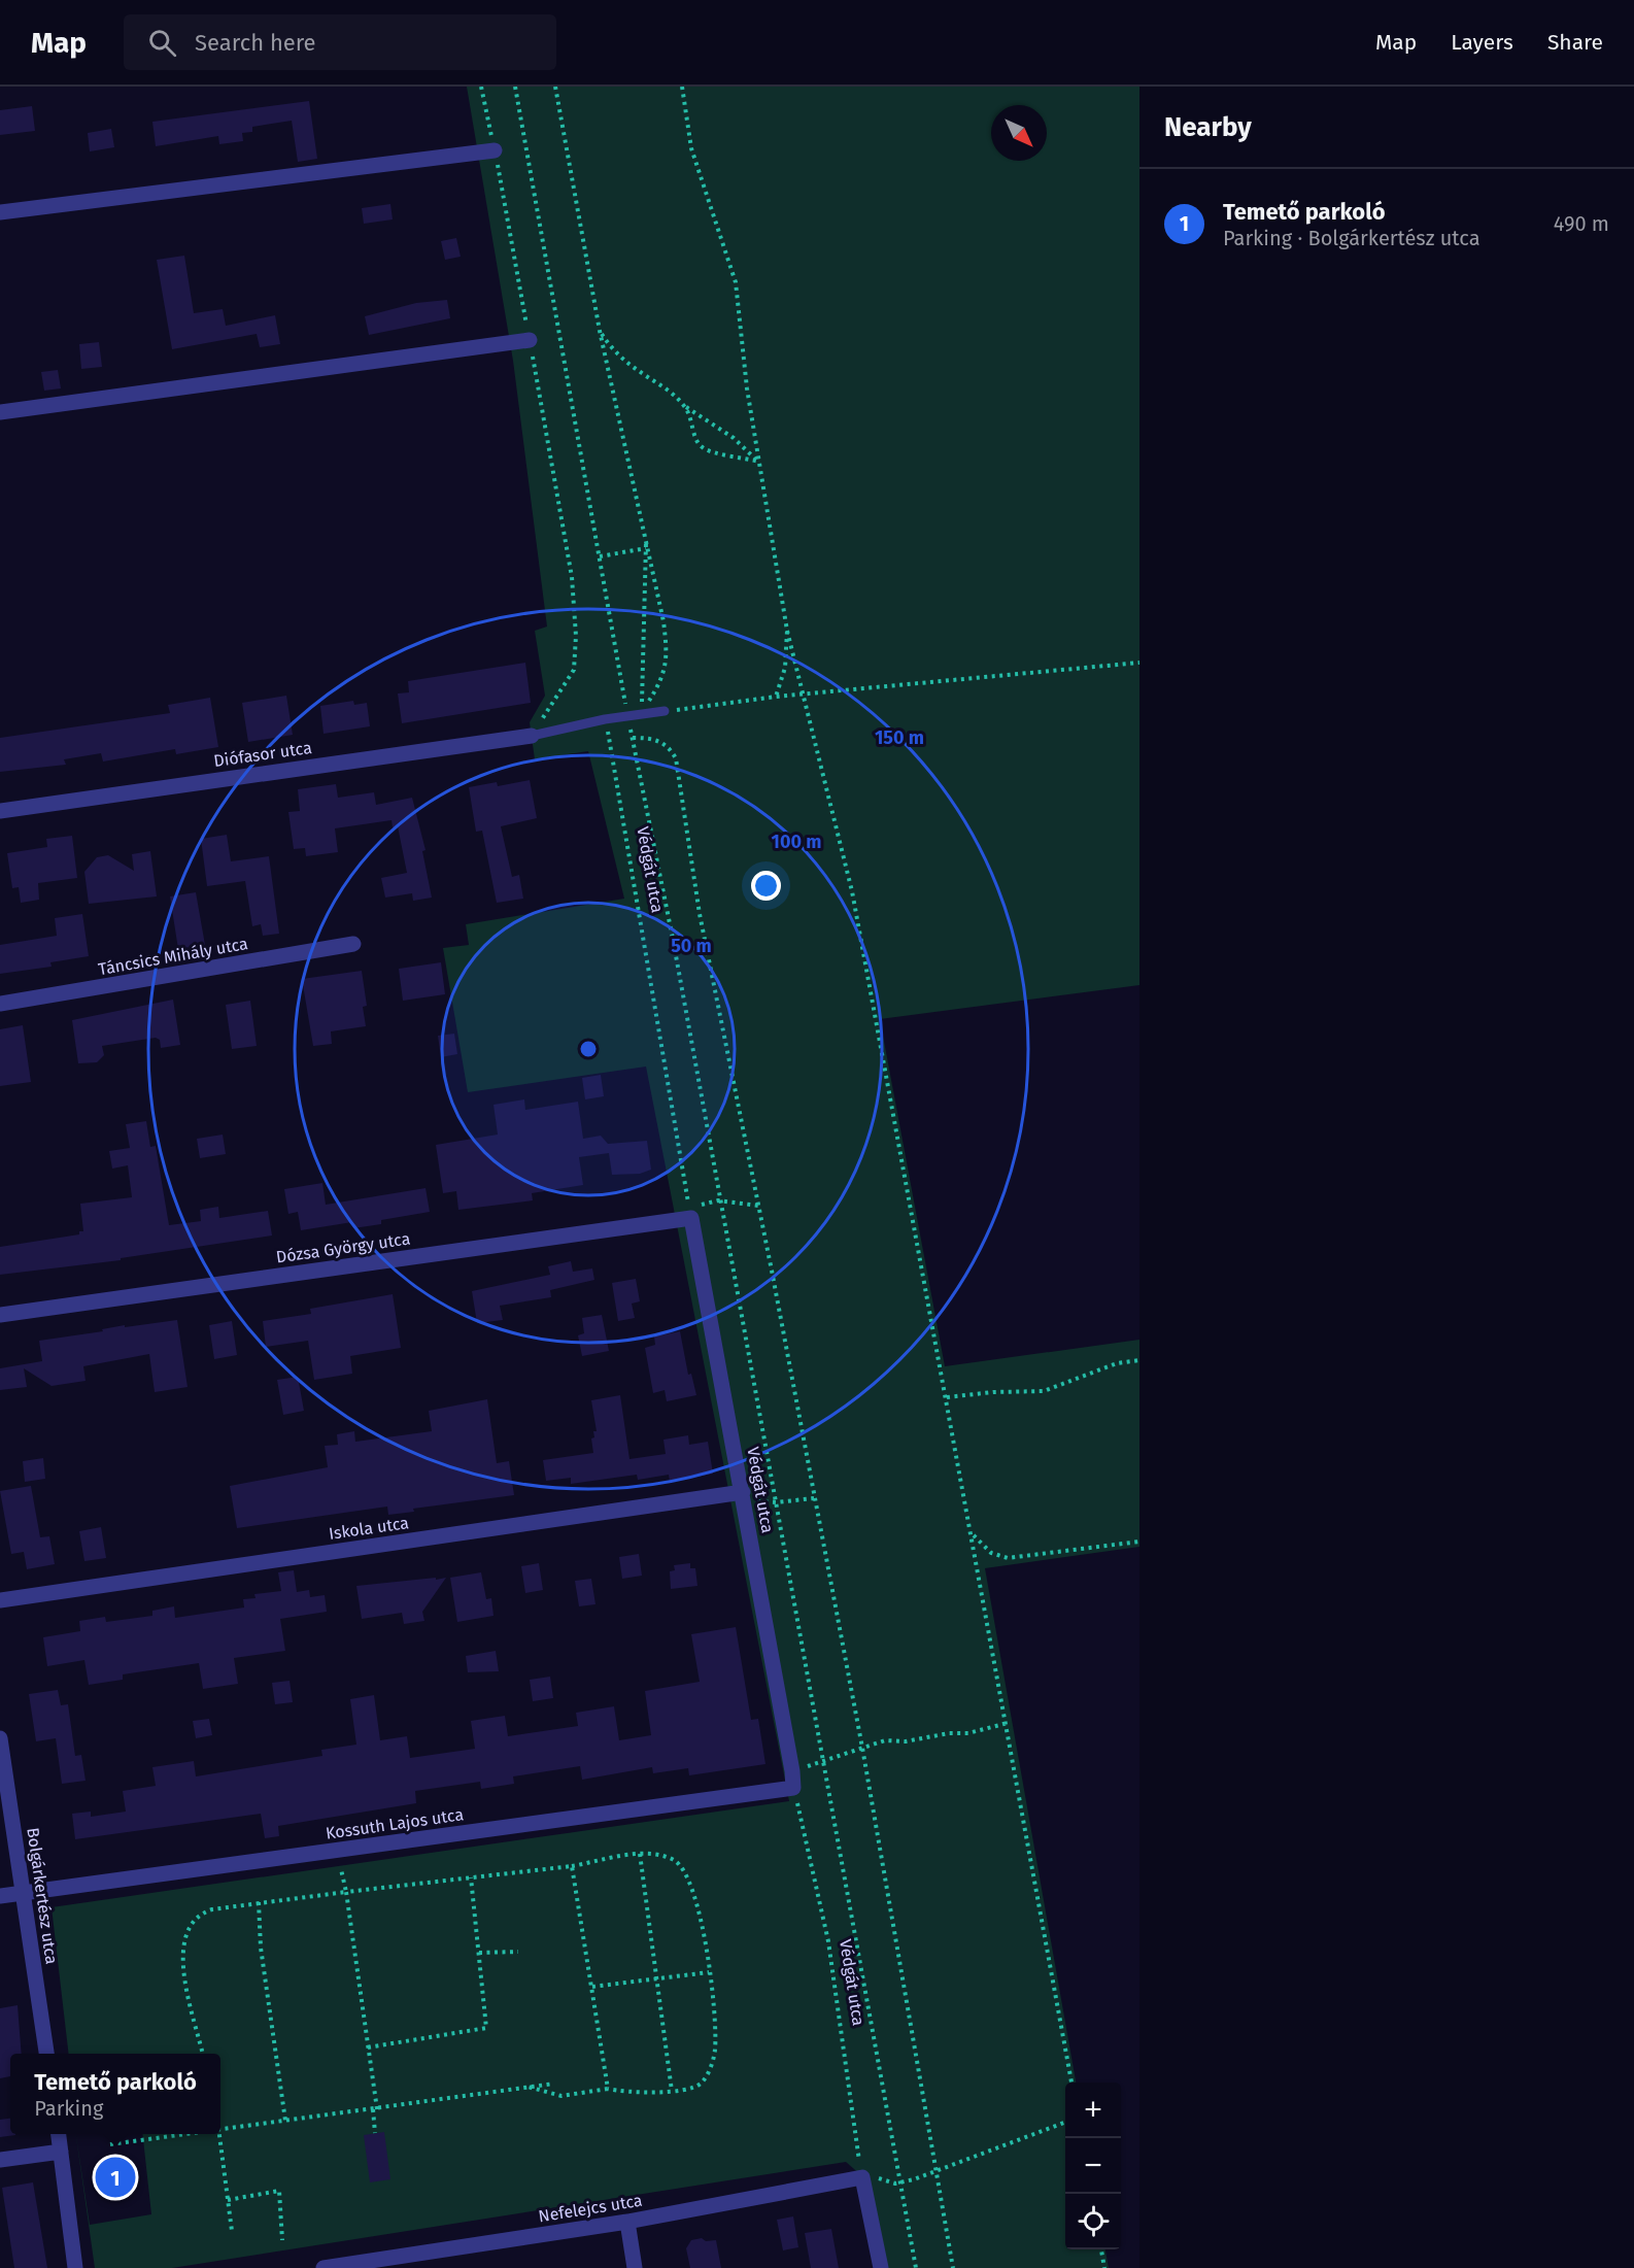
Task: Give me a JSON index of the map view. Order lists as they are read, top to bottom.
{
  "streets": {
    "street": [
      "Diófasor utca",
      "Védgát utca",
      "Táncsics Mihály utca",
      "Dózsa György utca",
      "Iskola utca",
      "Kossuth Lajos utca",
      "Bolgárkertész utca",
      "Nefelejcs utca"
    ]
  },
  "crossings": [
    ["Védgát utca", "Dózsa György utca"],
    ["Védgát utca", "Iskola utca"],
    ["Védgát utca", "Kossuth Lajos utca"],
    ["Védgát utca", "Nefelejcs utca"],
    ["Kossuth Lajos utca", "Bolgárkertész utca"]
  ],
  "north": "bottom right",
  "page": {
    "header": "Map",
    "search": "Search here",
    "nav": ["Map", "Layers", "Share"],
    "heading": "Nearby",
    "list": [
      {
        "mark": "1",
        "name": "Temető parkoló",
        "note": "Parking · Bolgárkertész utca",
        "value": "490 m"
      }
    ],
    "popup": ["Temető parkoló", "Parking"],
    "map_buttons": ["+", "−"],
    "pins": "1"
  },
  "rings": ["150 m", "100 m", "50 m"]
}
